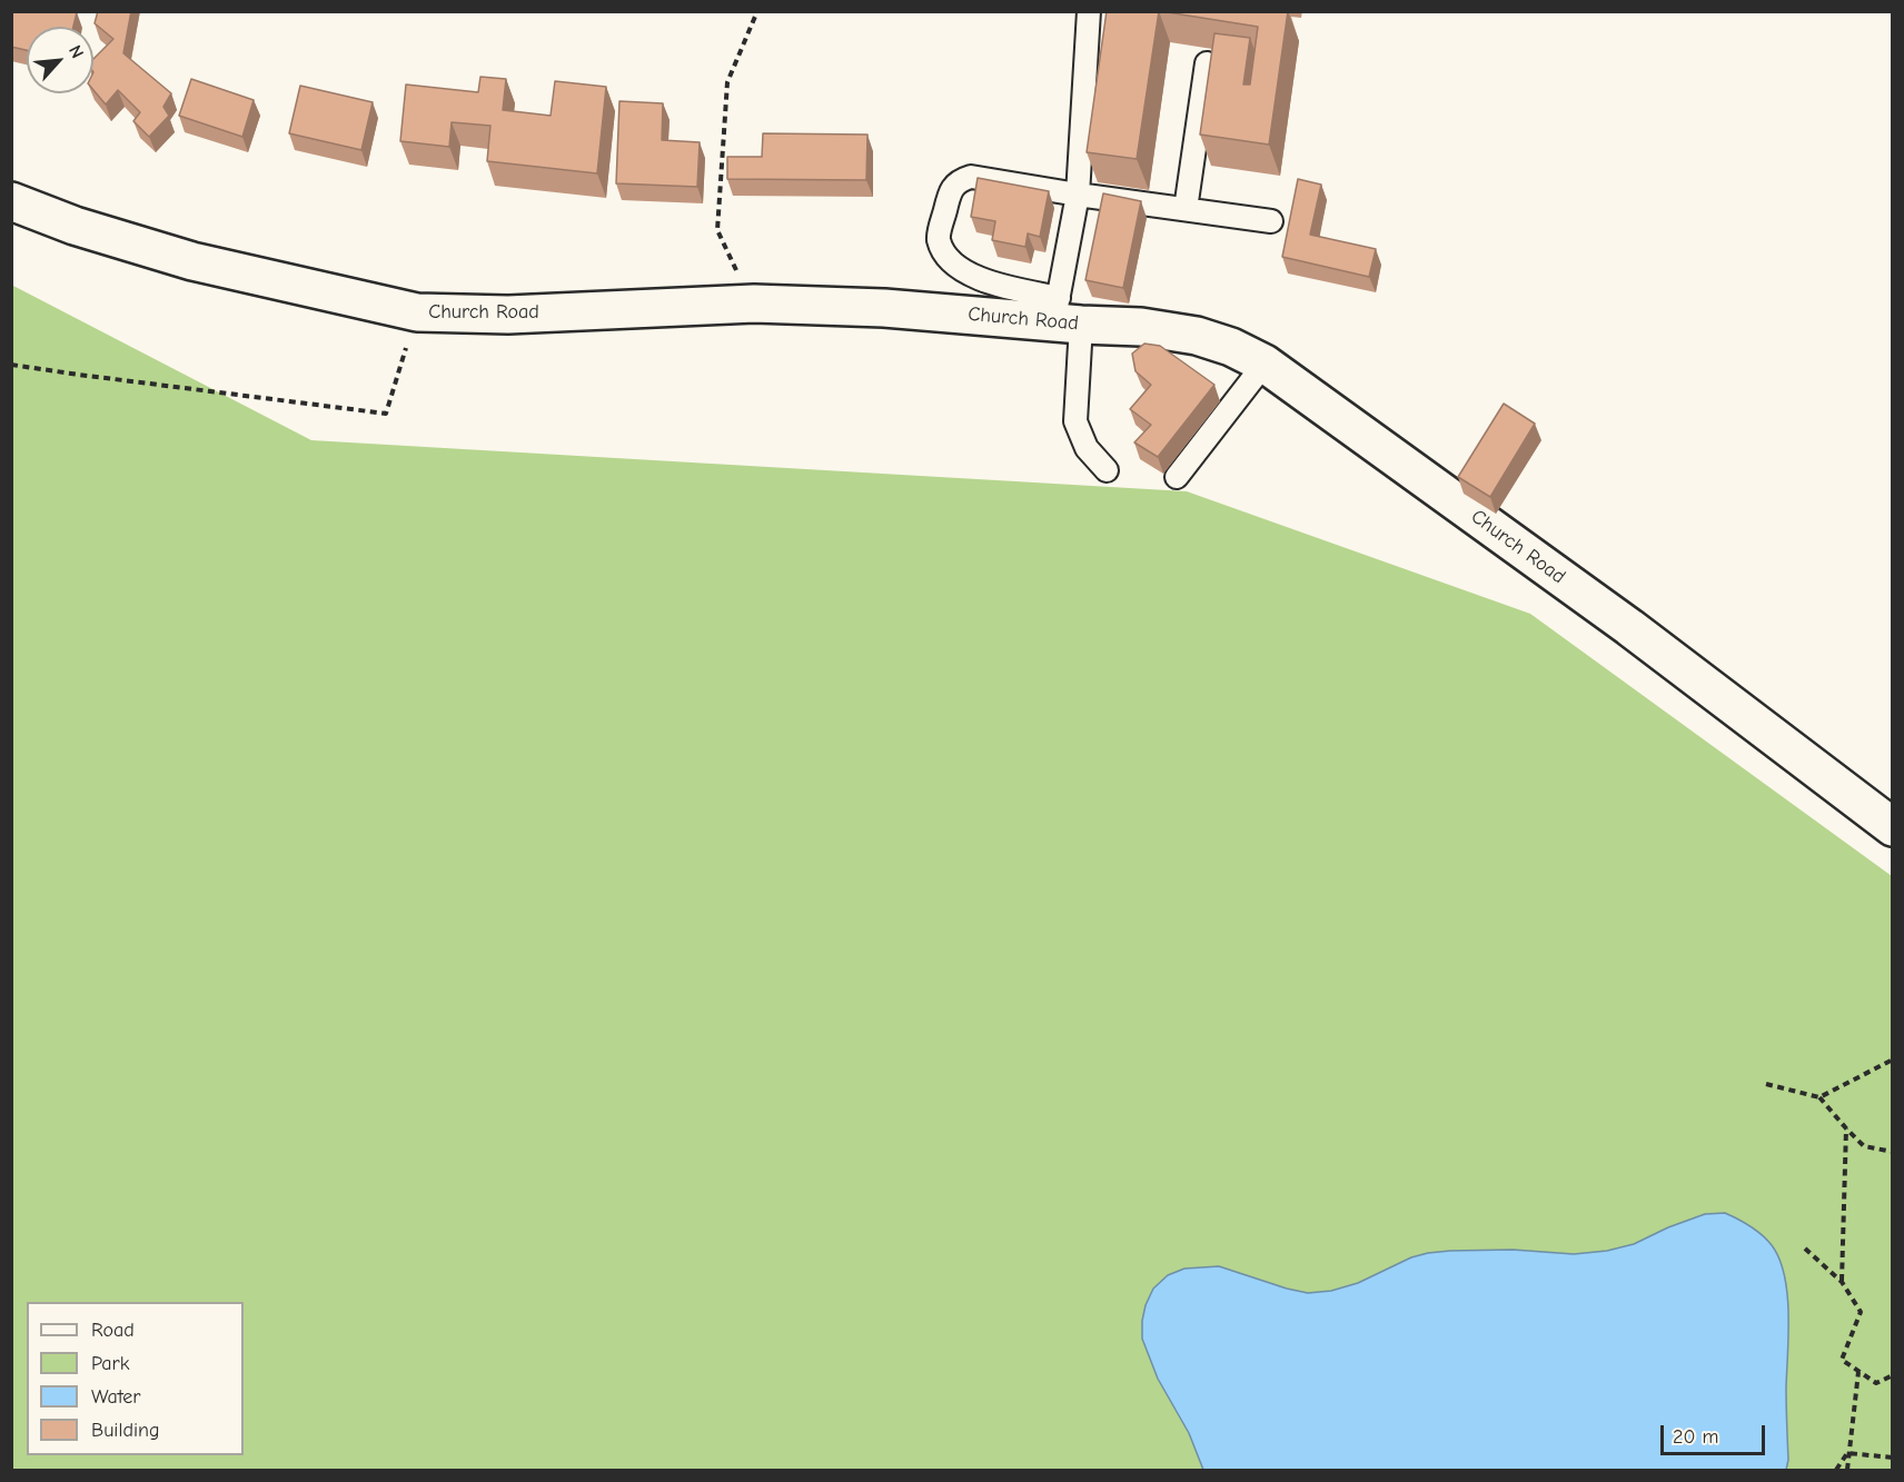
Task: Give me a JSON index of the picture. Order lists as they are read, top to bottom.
{
  "streets": {
    "street": ["Church Road"]
  },
  "legend": [
    "Road",
    "Park",
    "Water",
    "Building"
  ],
  "scale_bar": "20 m",
  "north": "top right"
}
